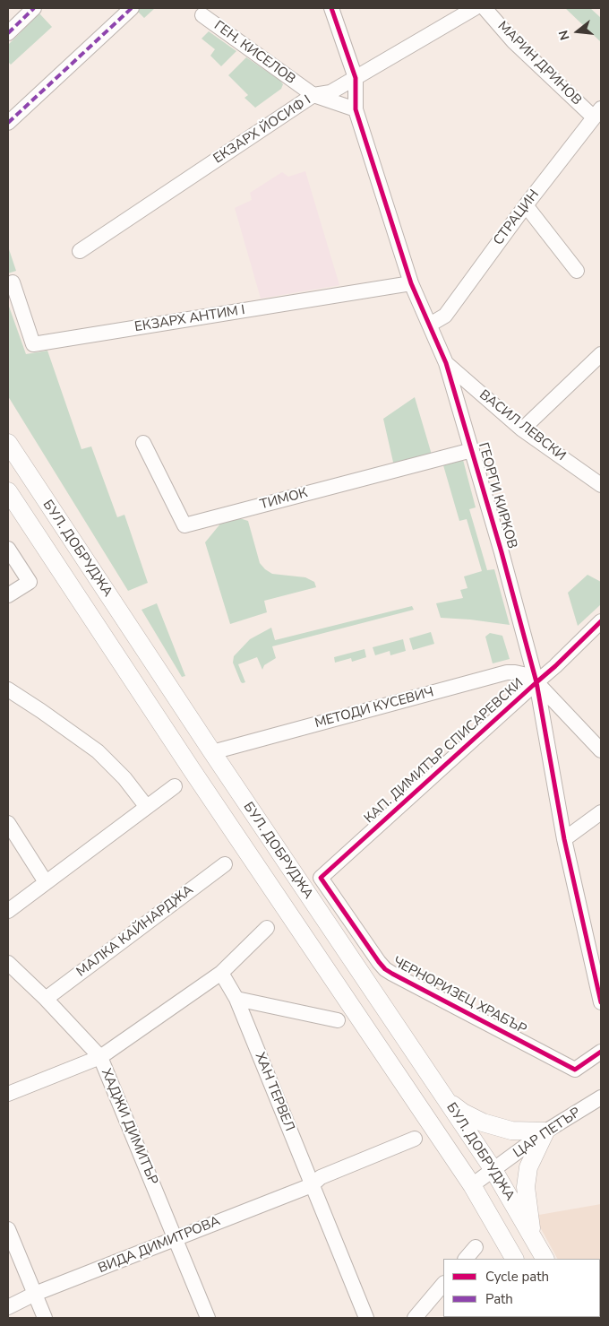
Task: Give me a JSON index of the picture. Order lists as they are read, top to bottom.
{
  "streets": {
    "main road": ["БУЛ. ДОБРУДЖА"],
    "street": [
      "ГЕН. КИСЕЛОВ",
      "МАРИН ДРИНОВ",
      "ЕКЗАРХ ЙОСИФ I",
      "СТРАЦИН",
      "ЕКЗАРХ АНТИМ I",
      "ВАСИЛ ЛЕВСКИ",
      "ГЕОРГИ КИРКОВ",
      "ТИМОК",
      "МЕТОДИ КУСЕВИЧ",
      "КАП. ДИМИТЪР СПИСАРЕВСКИ",
      "МАЛКА КАЙНАРДЖА",
      "ЧЕРНОРИЗЕЦ ХРАБЪР",
      "ХАН ТЕРВЕЛ",
      "ХАДЖИ ДИМИТЪР",
      "ЦАР ПЕТЪР",
      "ВИДА ДИМИТРОВА"
    ]
  },
  "crossings": [
    ["ГЕН. КИСЕЛОВ", "ЕКЗАРХ ЙОСИФ I"],
    ["ГЕН. КИСЕЛОВ", "ГЕОРГИ КИРКОВ"],
    ["МАРИН ДРИНОВ", "СТРАЦИН"],
    ["ЕКЗАРХ ЙОСИФ I", "ГЕОРГИ КИРКОВ"],
    ["СТРАЦИН", "ГЕОРГИ КИРКОВ"],
    ["ЕКЗАРХ АНТИМ I", "ГЕОРГИ КИРКОВ"],
    ["ВАСИЛ ЛЕВСКИ", "ГЕОРГИ КИРКОВ"],
    ["ГЕОРГИ КИРКОВ", "ТИМОК"],
    ["ГЕОРГИ КИРКОВ", "МЕТОДИ КУСЕВИЧ"],
    ["ГЕОРГИ КИРКОВ", "КАП. ДИМИТЪР СПИСАРЕВСКИ"],
    ["БУЛ. ДОБРУДЖА", "МЕТОДИ КУСЕВИЧ"],
    ["БУЛ. ДОБРУДЖА", "ЦАР ПЕТЪР"],
    ["МЕТОДИ КУСЕВИЧ", "КАП. ДИМИТЪР СПИСАРЕВСКИ"],
    ["КАП. ДИМИТЪР СПИСАРЕВСКИ", "ЧЕРНОРИЗЕЦ ХРАБЪР"],
    ["МАЛКА КАЙНАРДЖА", "ХАДЖИ ДИМИТЪР"],
    ["ХАН ТЕРВЕЛ", "ВИДА ДИМИТРОВА"],
    ["ХАДЖИ ДИМИТЪР", "ВИДА ДИМИТРОВА"]
  ],
  "legend": ["Cycle path", "Path"],
  "north": "left"
}
